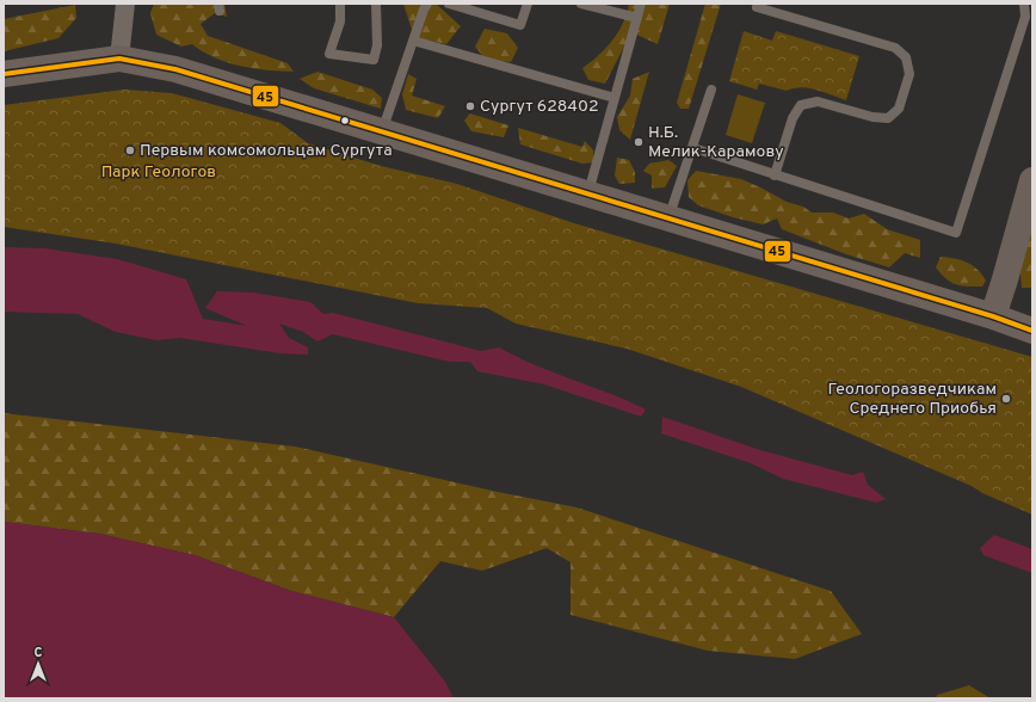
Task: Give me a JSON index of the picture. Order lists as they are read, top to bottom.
{
  "parks": ["Парк Геологов"],
  "places": [
    "Сургут 628402",
    "Н.Б. Мелик-Карамову",
    "Первым комсомольцам Сургута",
    "Геологоразведчикам Среднего Приобья"
  ],
  "lines": ["transit line 45"],
  "north": "top"
}
